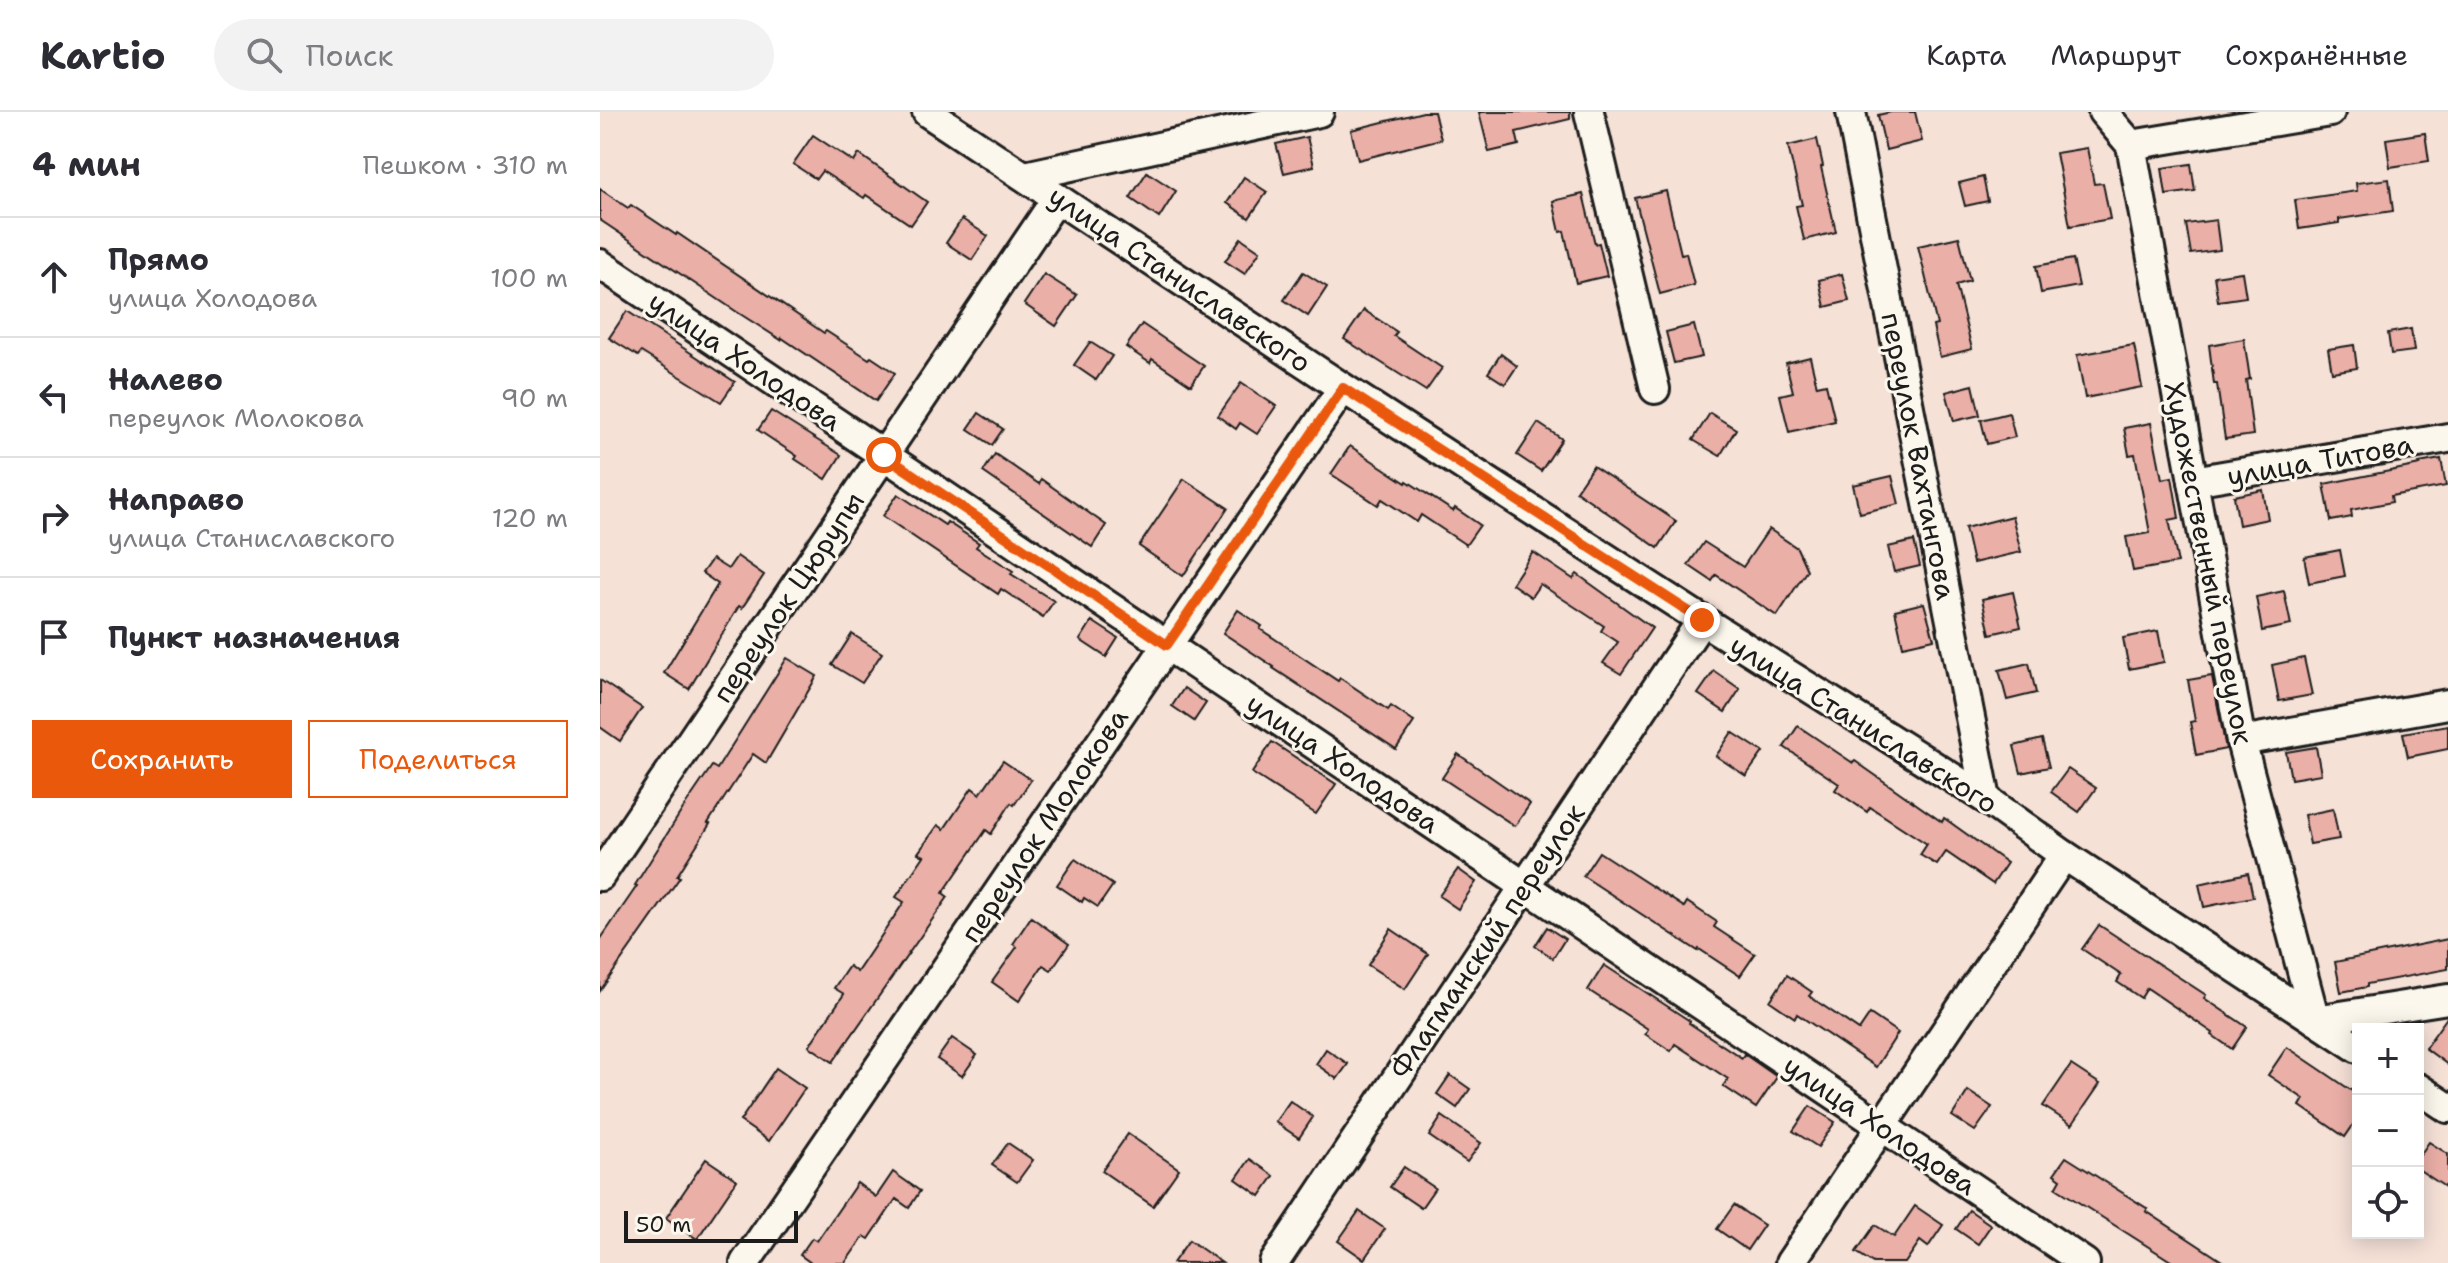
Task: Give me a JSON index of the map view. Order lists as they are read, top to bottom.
{
  "streets": {
    "street": [
      "улица Станиславского",
      "улица Холодова",
      "переулок Вахтангова",
      "улица Титова",
      "Художественный переулок",
      "переулок Цюрупы",
      "переулок Молокова",
      "Флагманский переулок"
    ]
  },
  "crossings": [
    ["улица Станиславского", "переулок Вахтангова"],
    ["улица Станиславского", "Художественный переулок"],
    ["улица Станиславского", "переулок Цюрупы"],
    ["улица Станиславского", "переулок Молокова"],
    ["улица Станиславского", "Флагманский переулок"],
    ["улица Холодова", "переулок Цюрупы"],
    ["улица Холодова", "переулок Молокова"],
    ["улица Холодова", "Флагманский переулок"],
    ["улица Титова", "Художественный переулок"]
  ],
  "scale_bar": "50 m",
  "page": {
    "header": "Kartio",
    "search": "Поиск",
    "nav": ["Карта", "Маршрут", "Сохранённые"],
    "heading": ["4 мин", "Пешком · 310 m"],
    "list": [
      ["Прямо", "улица Холодова", "100 m"],
      ["Налево", "переулок Молокова", "90 m"],
      ["Направо", "улица Станиславского", "120 m"],
      "Пункт назначения"
    ],
    "buttons": ["Сохранить", "Поделиться"],
    "map_buttons": ["+", "−"],
    "scale": "50 m"
  }
}
